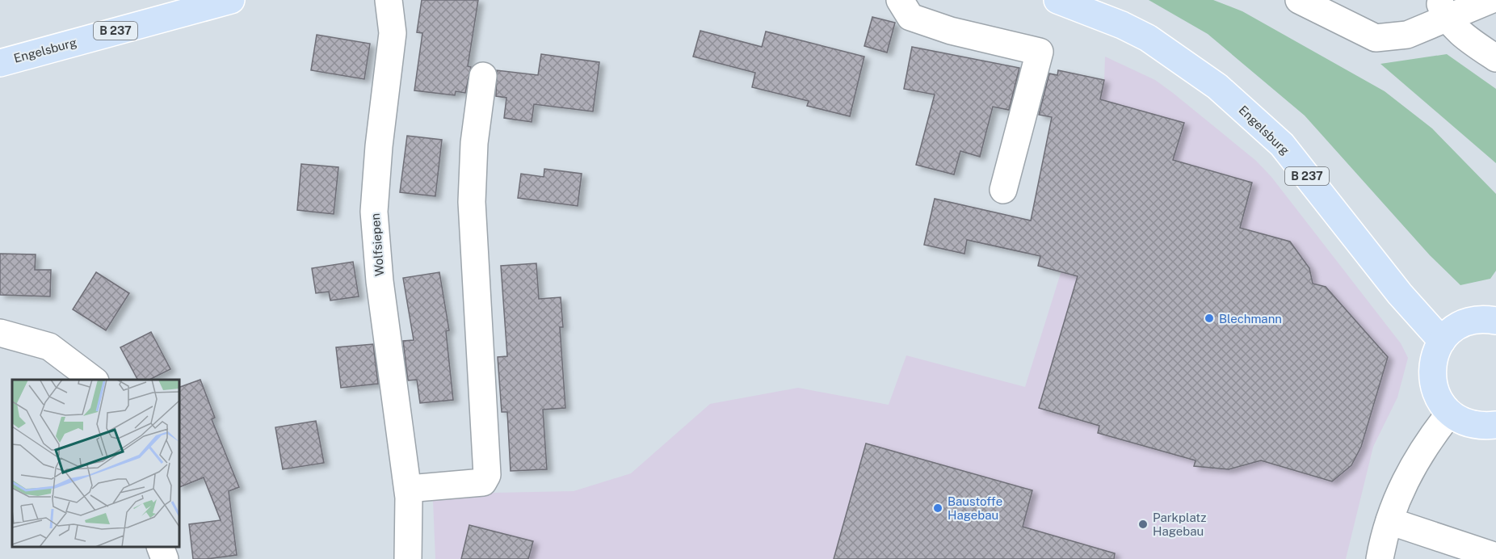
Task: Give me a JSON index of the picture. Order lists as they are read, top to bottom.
{
  "streets": {
    "main road": ["B 237", "Engelsburg"],
    "street": ["Wolfsiepen"]
  },
  "places": ["Blechmann", "Baustoffe Hagebau", "Parkplatz Hagebau"]
}
